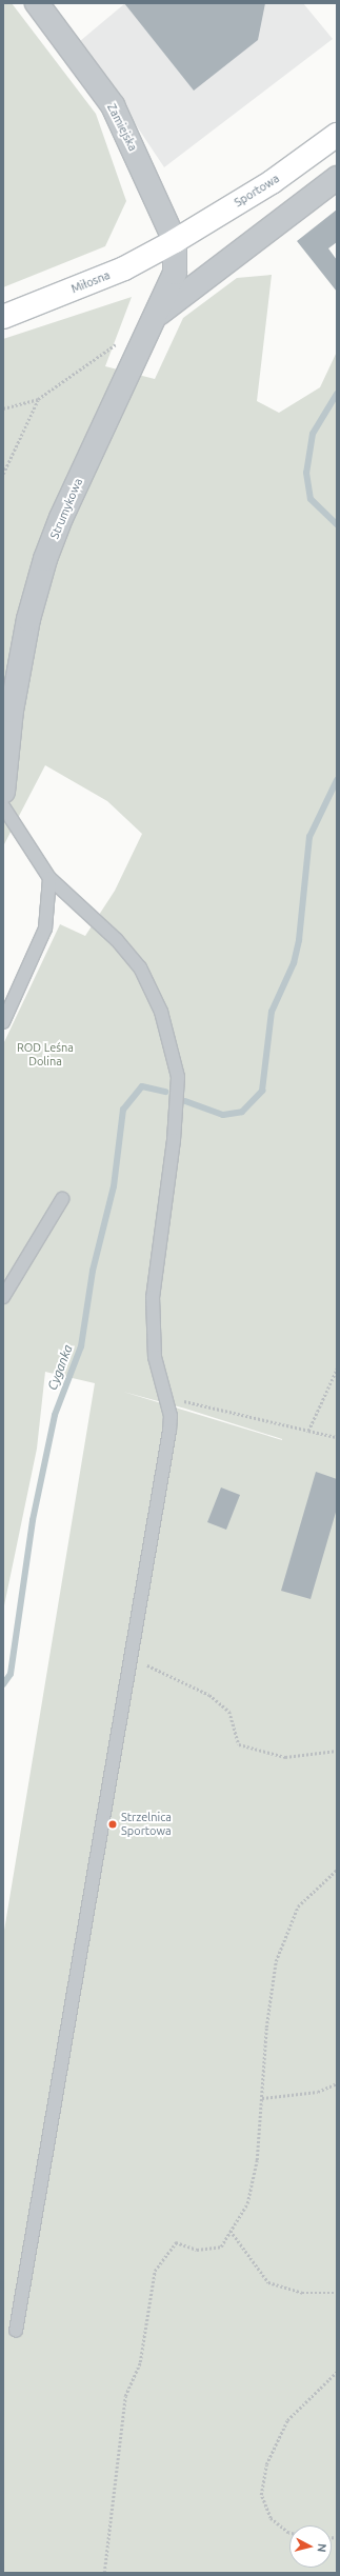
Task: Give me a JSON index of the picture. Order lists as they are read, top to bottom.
{
  "streets": {
    "main road": ["Sportowa", "Miłosna"],
    "street": ["Zamiejska", "Strumykowa"]
  },
  "crossings": [
    ["Zamiejska", "Sportowa"],
    ["Zamiejska", "Miłosna"],
    ["Zamiejska", "Strumykowa"],
    ["Sportowa", "Miłosna"],
    ["Sportowa", "Strumykowa"],
    ["Miłosna", "Strumykowa"]
  ],
  "water": ["Cyganka"],
  "parks": ["ROD Leśna Dolina"],
  "places": ["Strzelnica Sportowa"],
  "north": "right"
}
